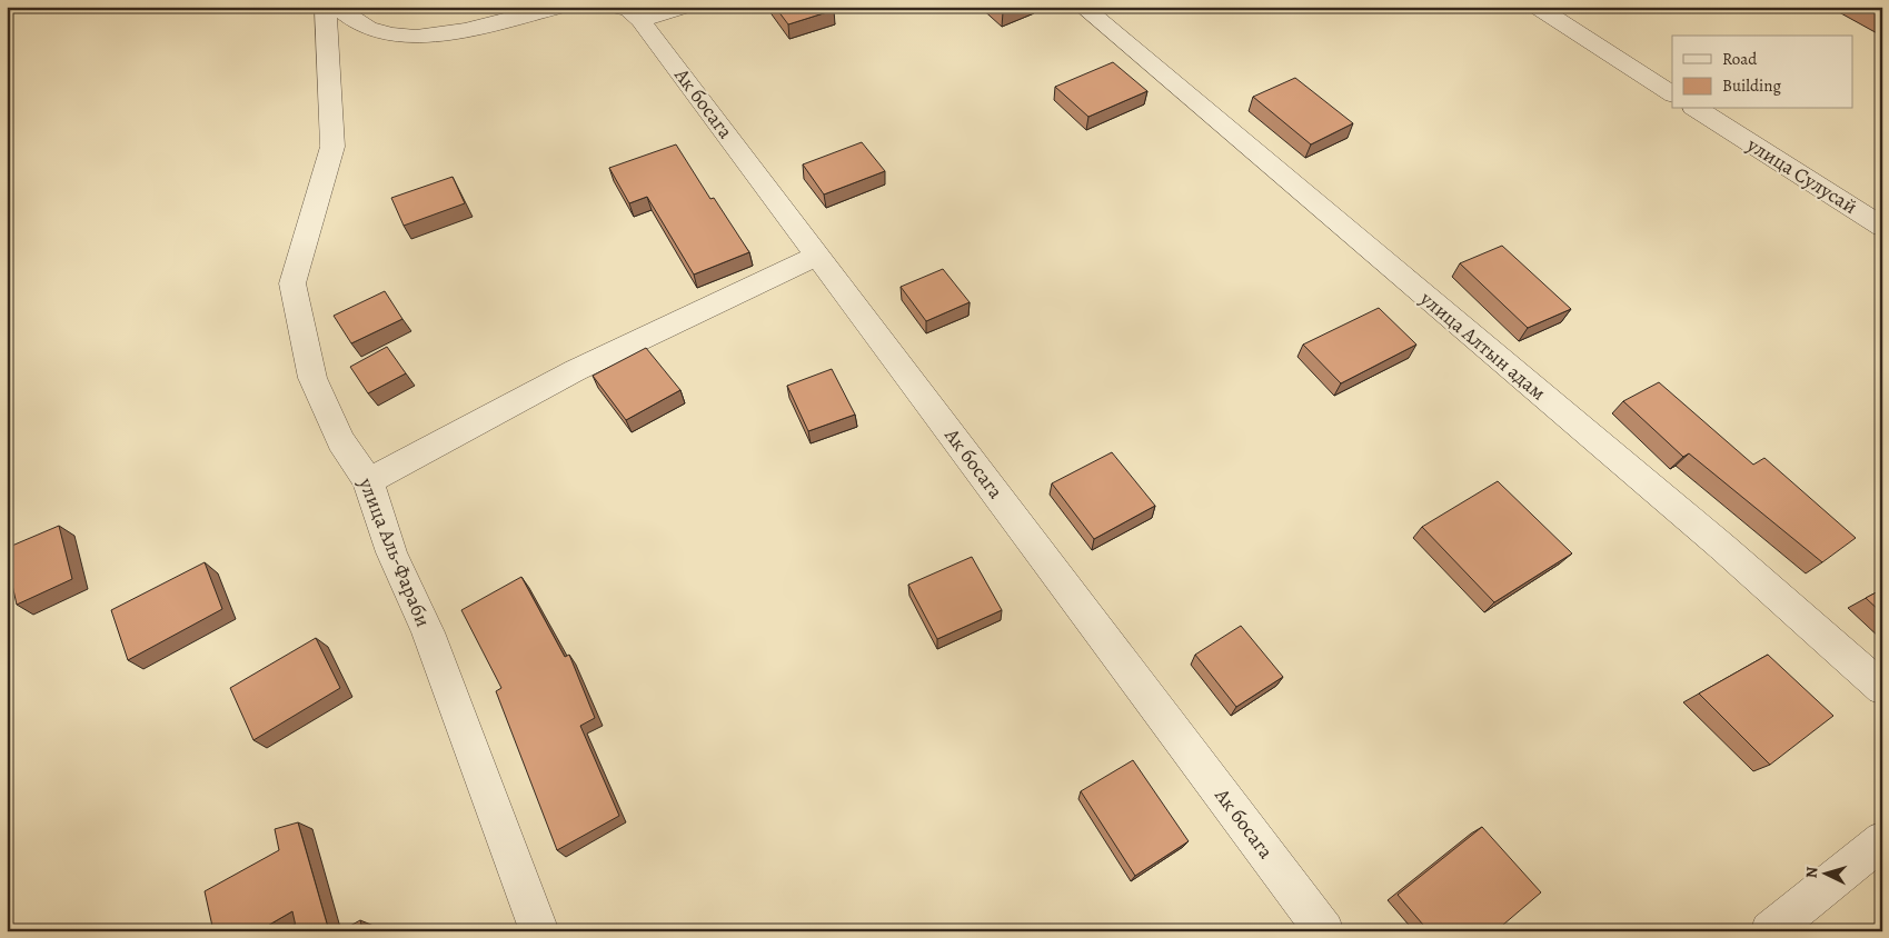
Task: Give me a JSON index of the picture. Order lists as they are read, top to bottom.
{
  "streets": {
    "street": [
      "Ак босага",
      "улица Сулусай",
      "улица Алтын адам",
      "улица Аль-Фараби"
    ]
  },
  "legend": ["Road", "Building"],
  "north": "left"
}
